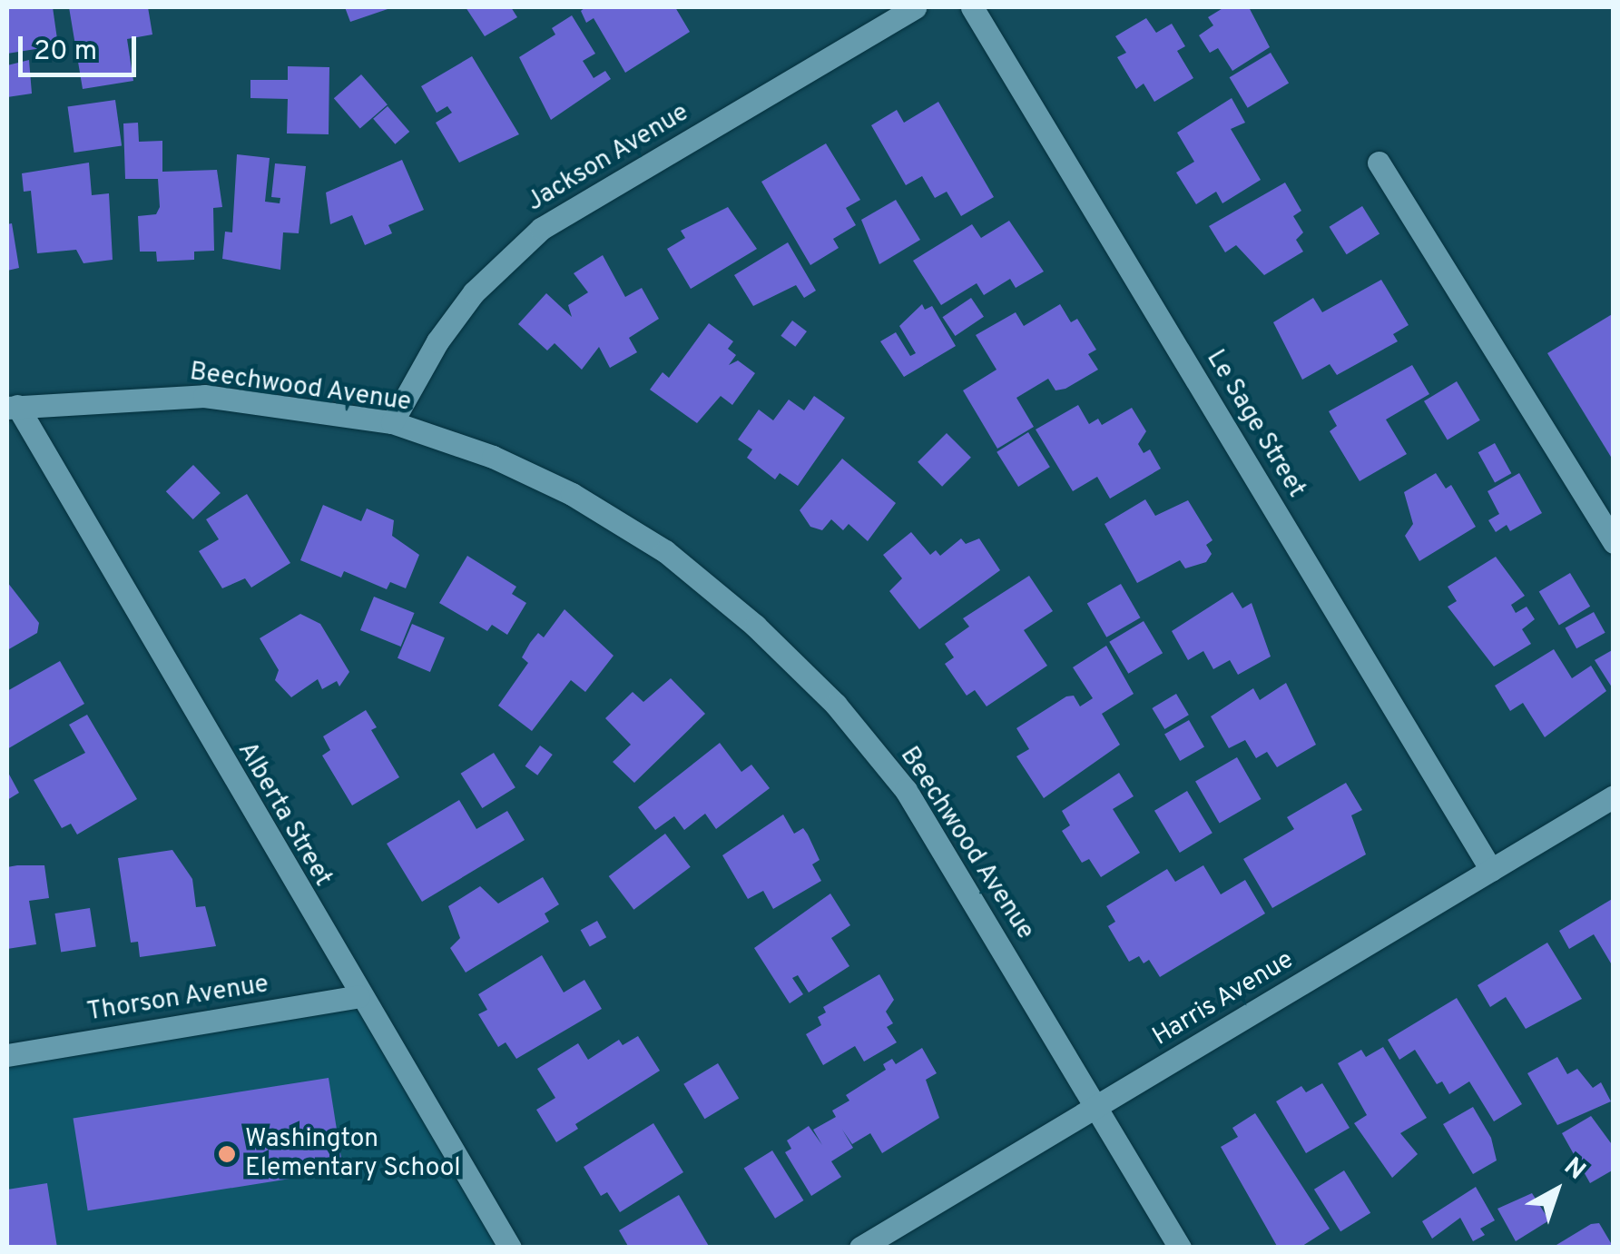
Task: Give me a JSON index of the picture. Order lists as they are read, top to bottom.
{
  "streets": {
    "street": [
      "Jackson Avenue",
      "Beechwood Avenue",
      "Le Sage Street",
      "Alberta Street",
      "Thorson Avenue",
      "Harris Avenue"
    ]
  },
  "crossings": [
    ["Jackson Avenue", "Beechwood Avenue"],
    ["Beechwood Avenue", "Alberta Street"],
    ["Beechwood Avenue", "Harris Avenue"],
    ["Le Sage Street", "Harris Avenue"],
    ["Alberta Street", "Thorson Avenue"]
  ],
  "places": ["Washington Elementary School"],
  "scale_bar": "20 m",
  "north": "top right"
}
